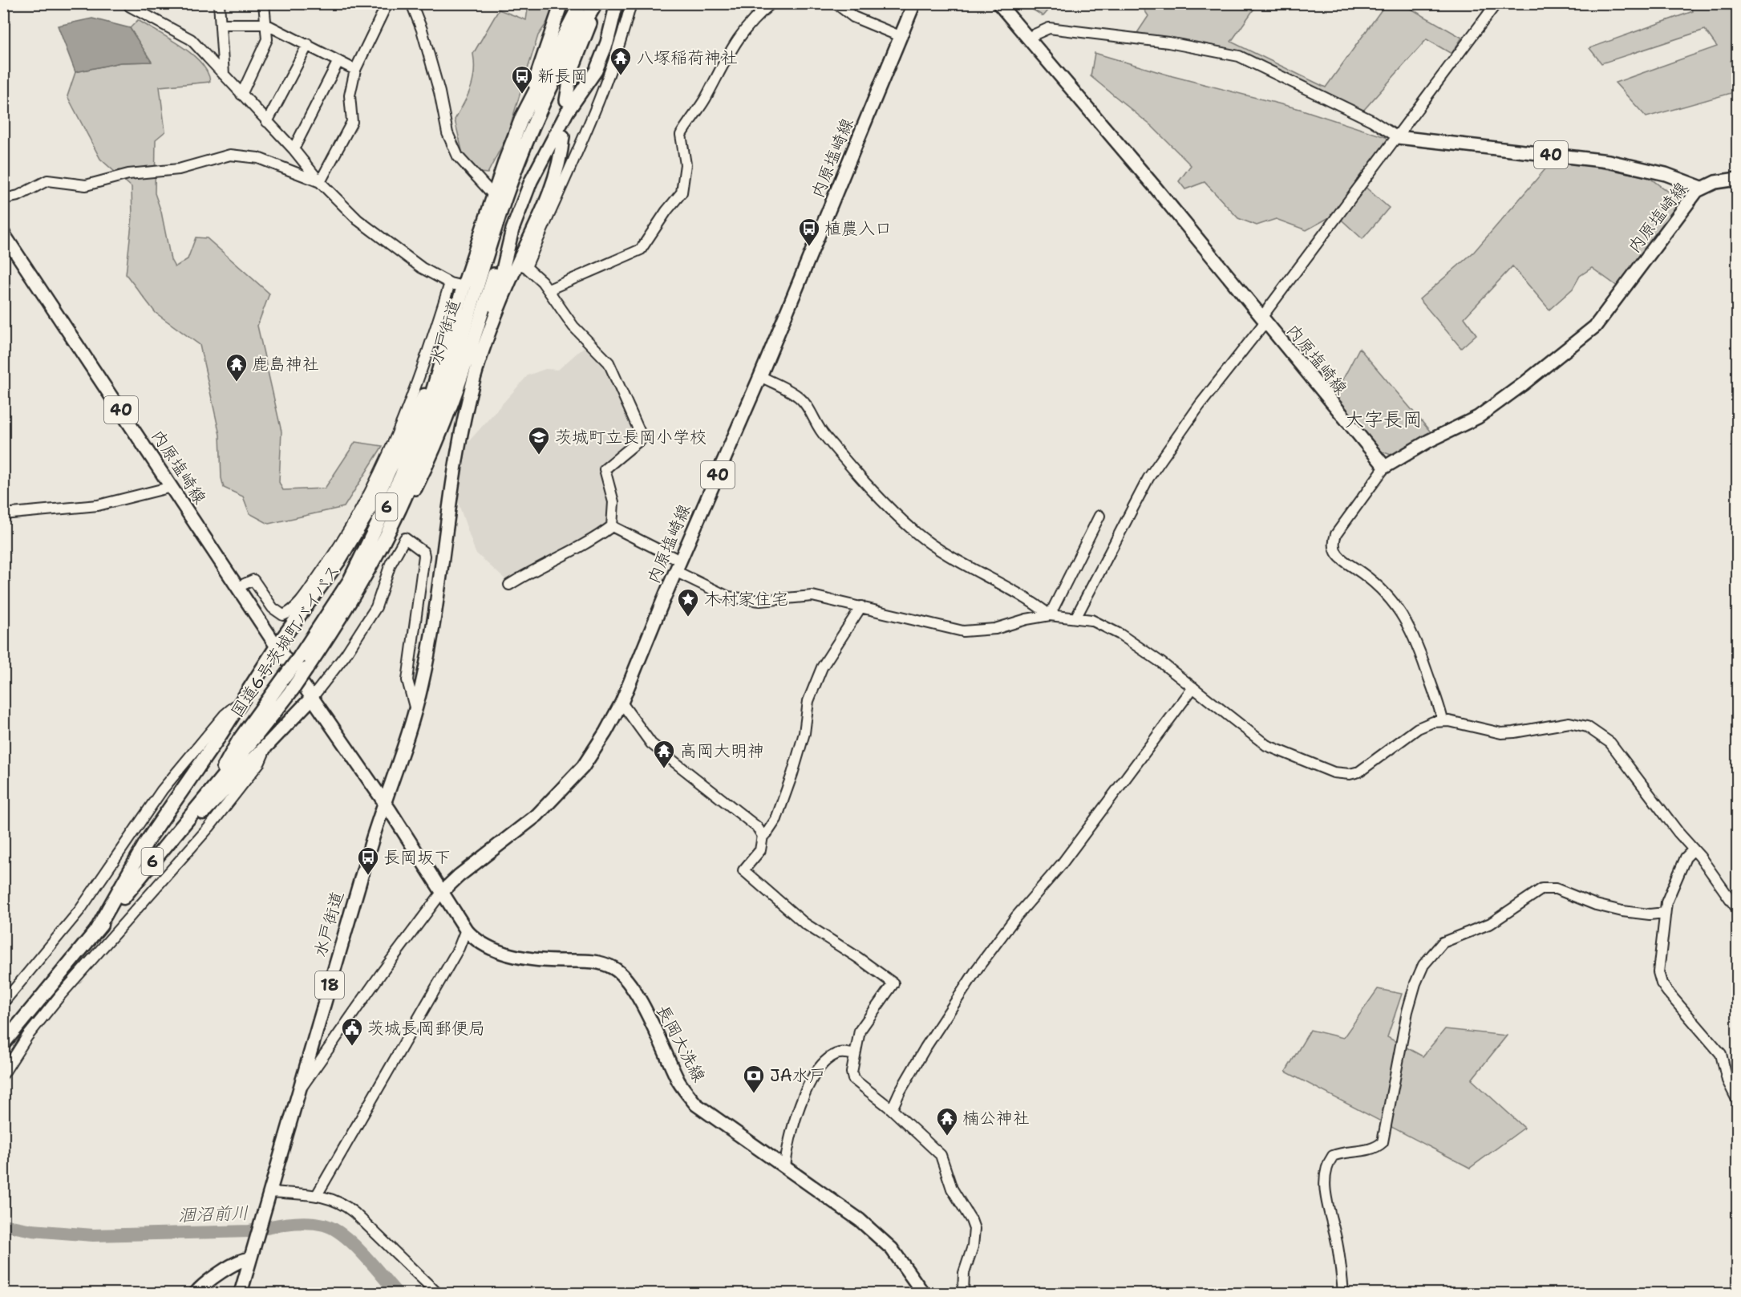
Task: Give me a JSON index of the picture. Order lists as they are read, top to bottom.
{
  "streets": {
    "highway": ["水戸街道", "6", "国道6号茨城町バイパス"],
    "main road": [
      "40",
      "内原塩崎線",
      "18",
      "長岡大洗線"
    ]
  },
  "crossings": [
    ["40", "内原塩崎線"],
    ["40", "水戸街道"],
    ["40", "長岡大洗線"],
    ["内原塩崎線", "長岡大洗線"],
    ["水戸街道", "6"],
    ["水戸街道", "国道6号茨城町バイパス"]
  ],
  "districts": ["大字長岡"],
  "water": ["涸沼前川"],
  "places": {
    "temple": [
      "八塚稲荷神社",
      "鹿島神社",
      "高岡大明神",
      "楠公神社"
    ],
    "bus stop": ["新長岡", "植農入口", "長岡坂下"],
    "school or university": ["茨城町立長岡小学校"],
    "place": ["木村家住宅"],
    "public building": ["茨城長岡郵便局"],
    "bank": ["JA水戸"]
  }
}
